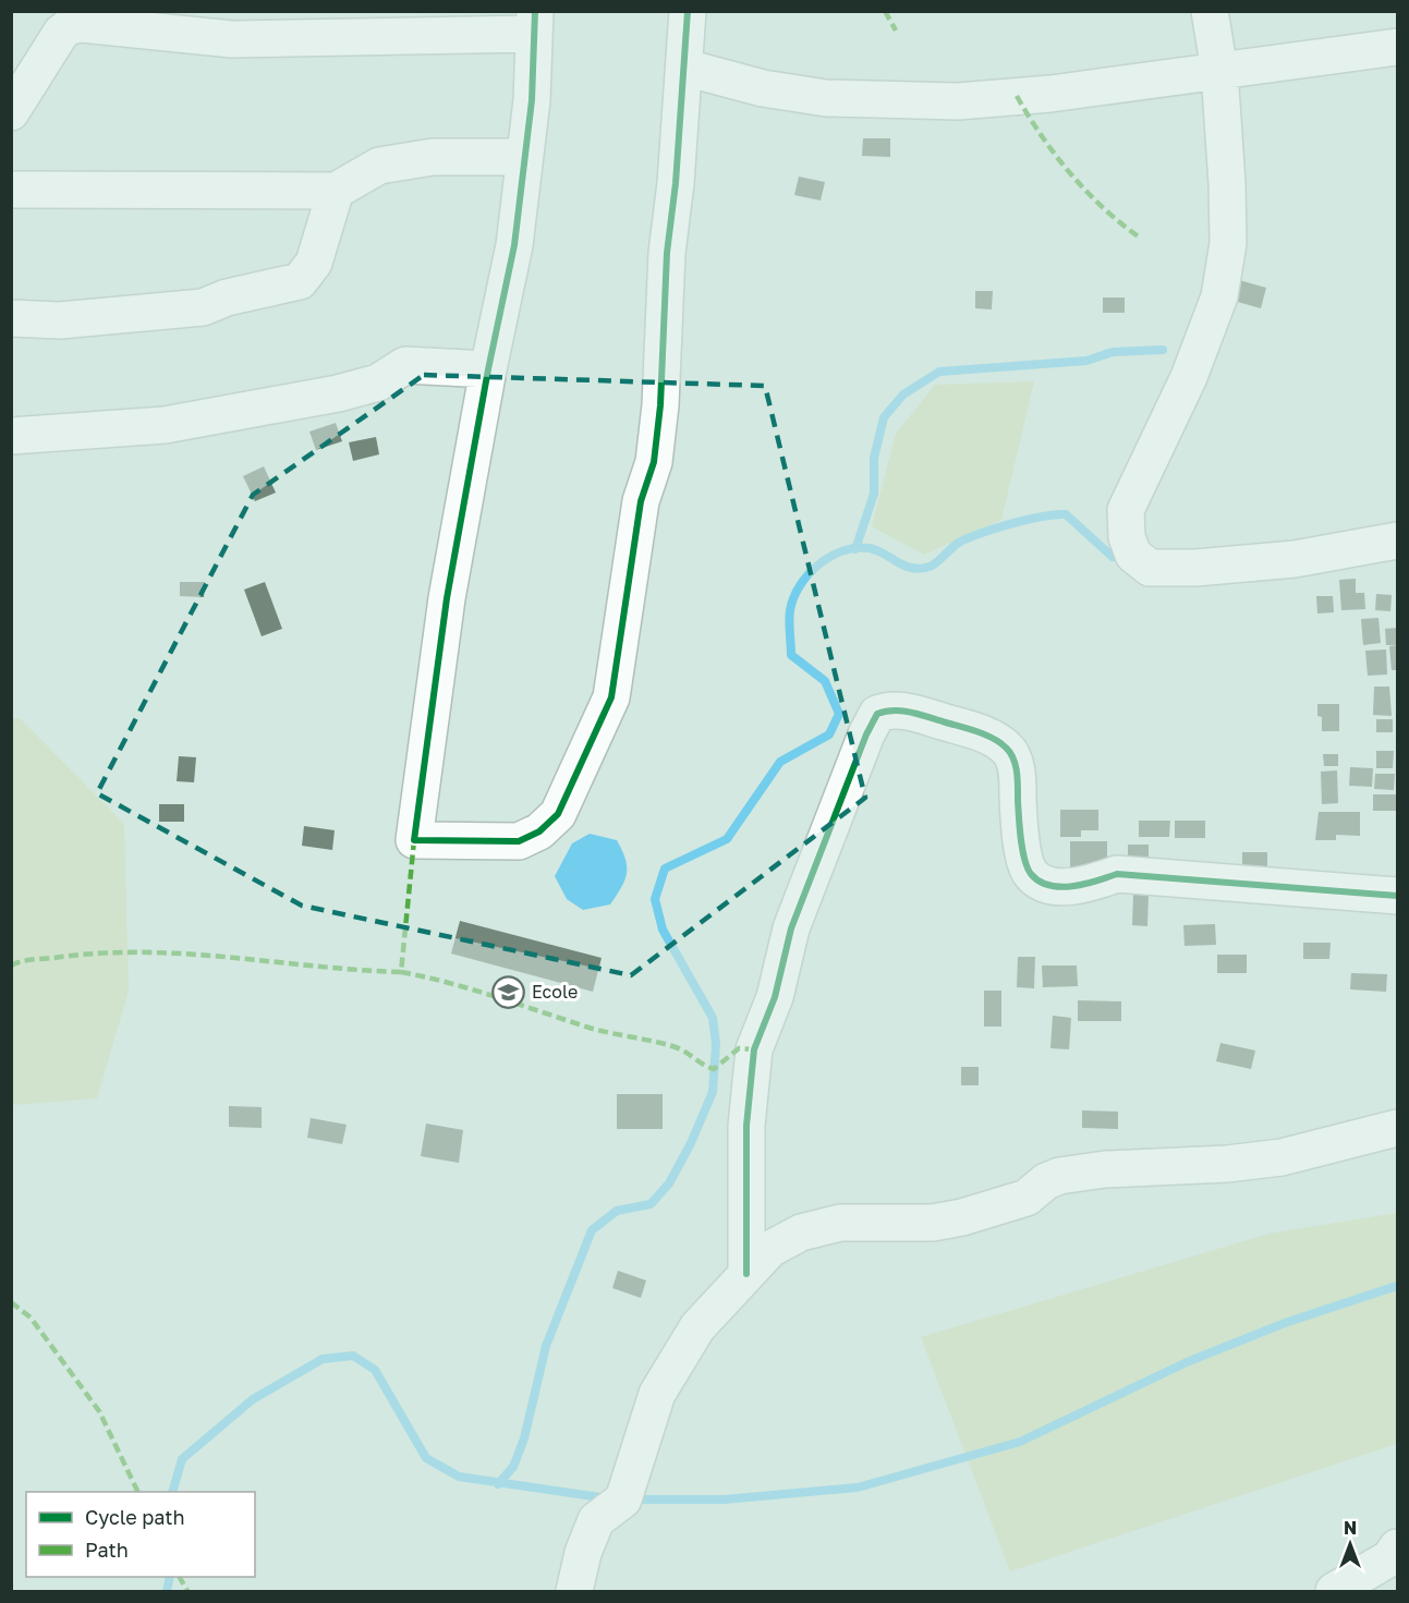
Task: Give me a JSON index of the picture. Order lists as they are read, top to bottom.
{
  "places": {
    "school or university": ["Ecole"]
  },
  "legend": ["Cycle path", "Path"],
  "north": "top"
}
